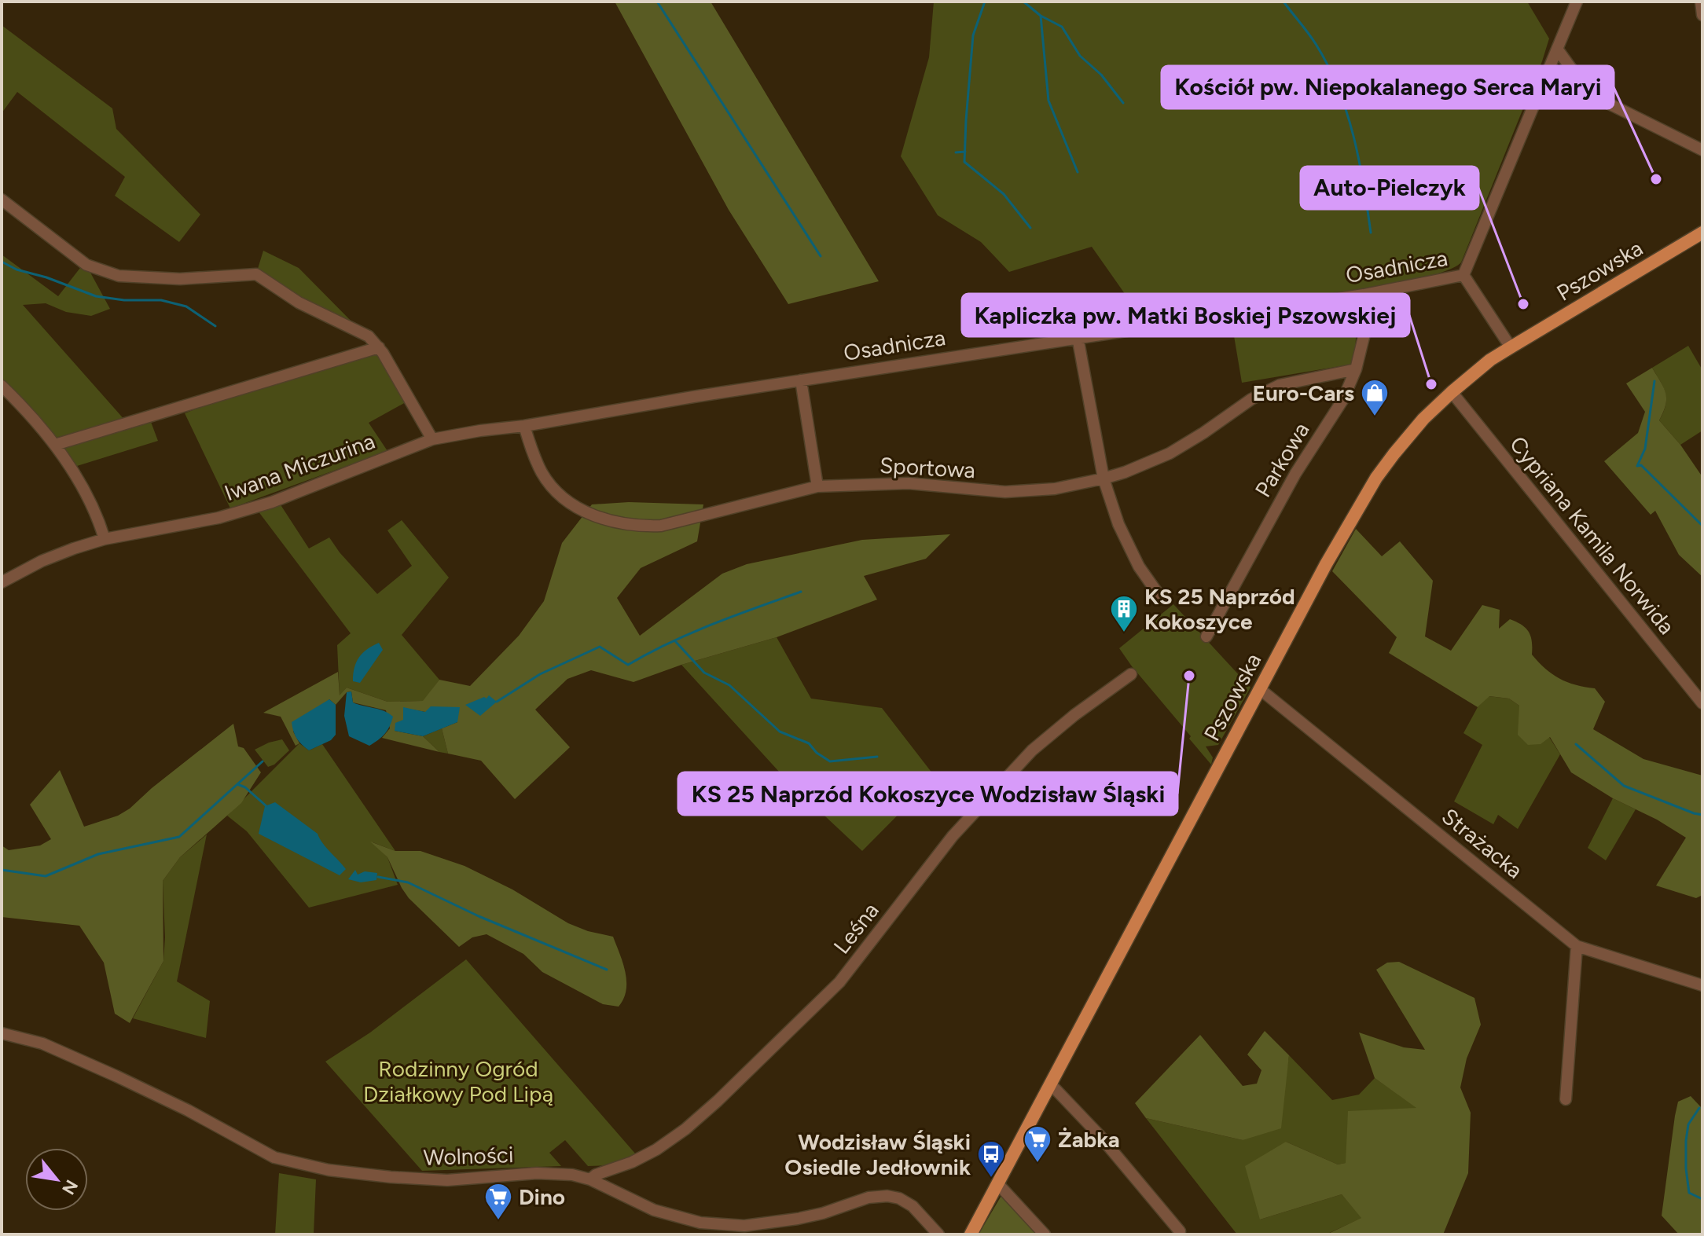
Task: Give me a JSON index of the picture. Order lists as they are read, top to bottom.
{
  "streets": {
    "main road": ["Pszowska"],
    "street": [
      "Osadnicza",
      "Parkowa",
      "Iwana Miczurina",
      "Sportowa",
      "Cypriana Kamila Norwida",
      "Strażacka",
      "Leśna",
      "Wolności"
    ]
  },
  "crossings": [
    ["Osadnicza", "Pszowska"],
    ["Osadnicza", "Parkowa"],
    ["Osadnicza", "Iwana Miczurina"],
    ["Osadnicza", "Sportowa"],
    ["Pszowska", "Cypriana Kamila Norwida"],
    ["Pszowska", "Strażacka"],
    ["Parkowa", "Sportowa"],
    ["Leśna", "Wolności"]
  ],
  "parks": ["Rodzinny Ogród Działkowy Pod Lipą"],
  "places": {
    "other": [
      "Kościół pw. Niepokalanego Serca Maryi",
      "Auto-Pielczyk",
      "Kapliczka pw. Matki Boskiej Pszowskiej",
      "KS 25 Naprzód Kokoszyce Wodzisław Śląski"
    ],
    "shop": ["Euro-Cars"],
    "building": ["KS 25 Naprzód Kokoszyce"],
    "supermarket": ["Żabka", "Dino"],
    "bus stop": ["Wodzisław Śląski Osiedle Jedłownik"]
  },
  "north": "bottom right"
}
